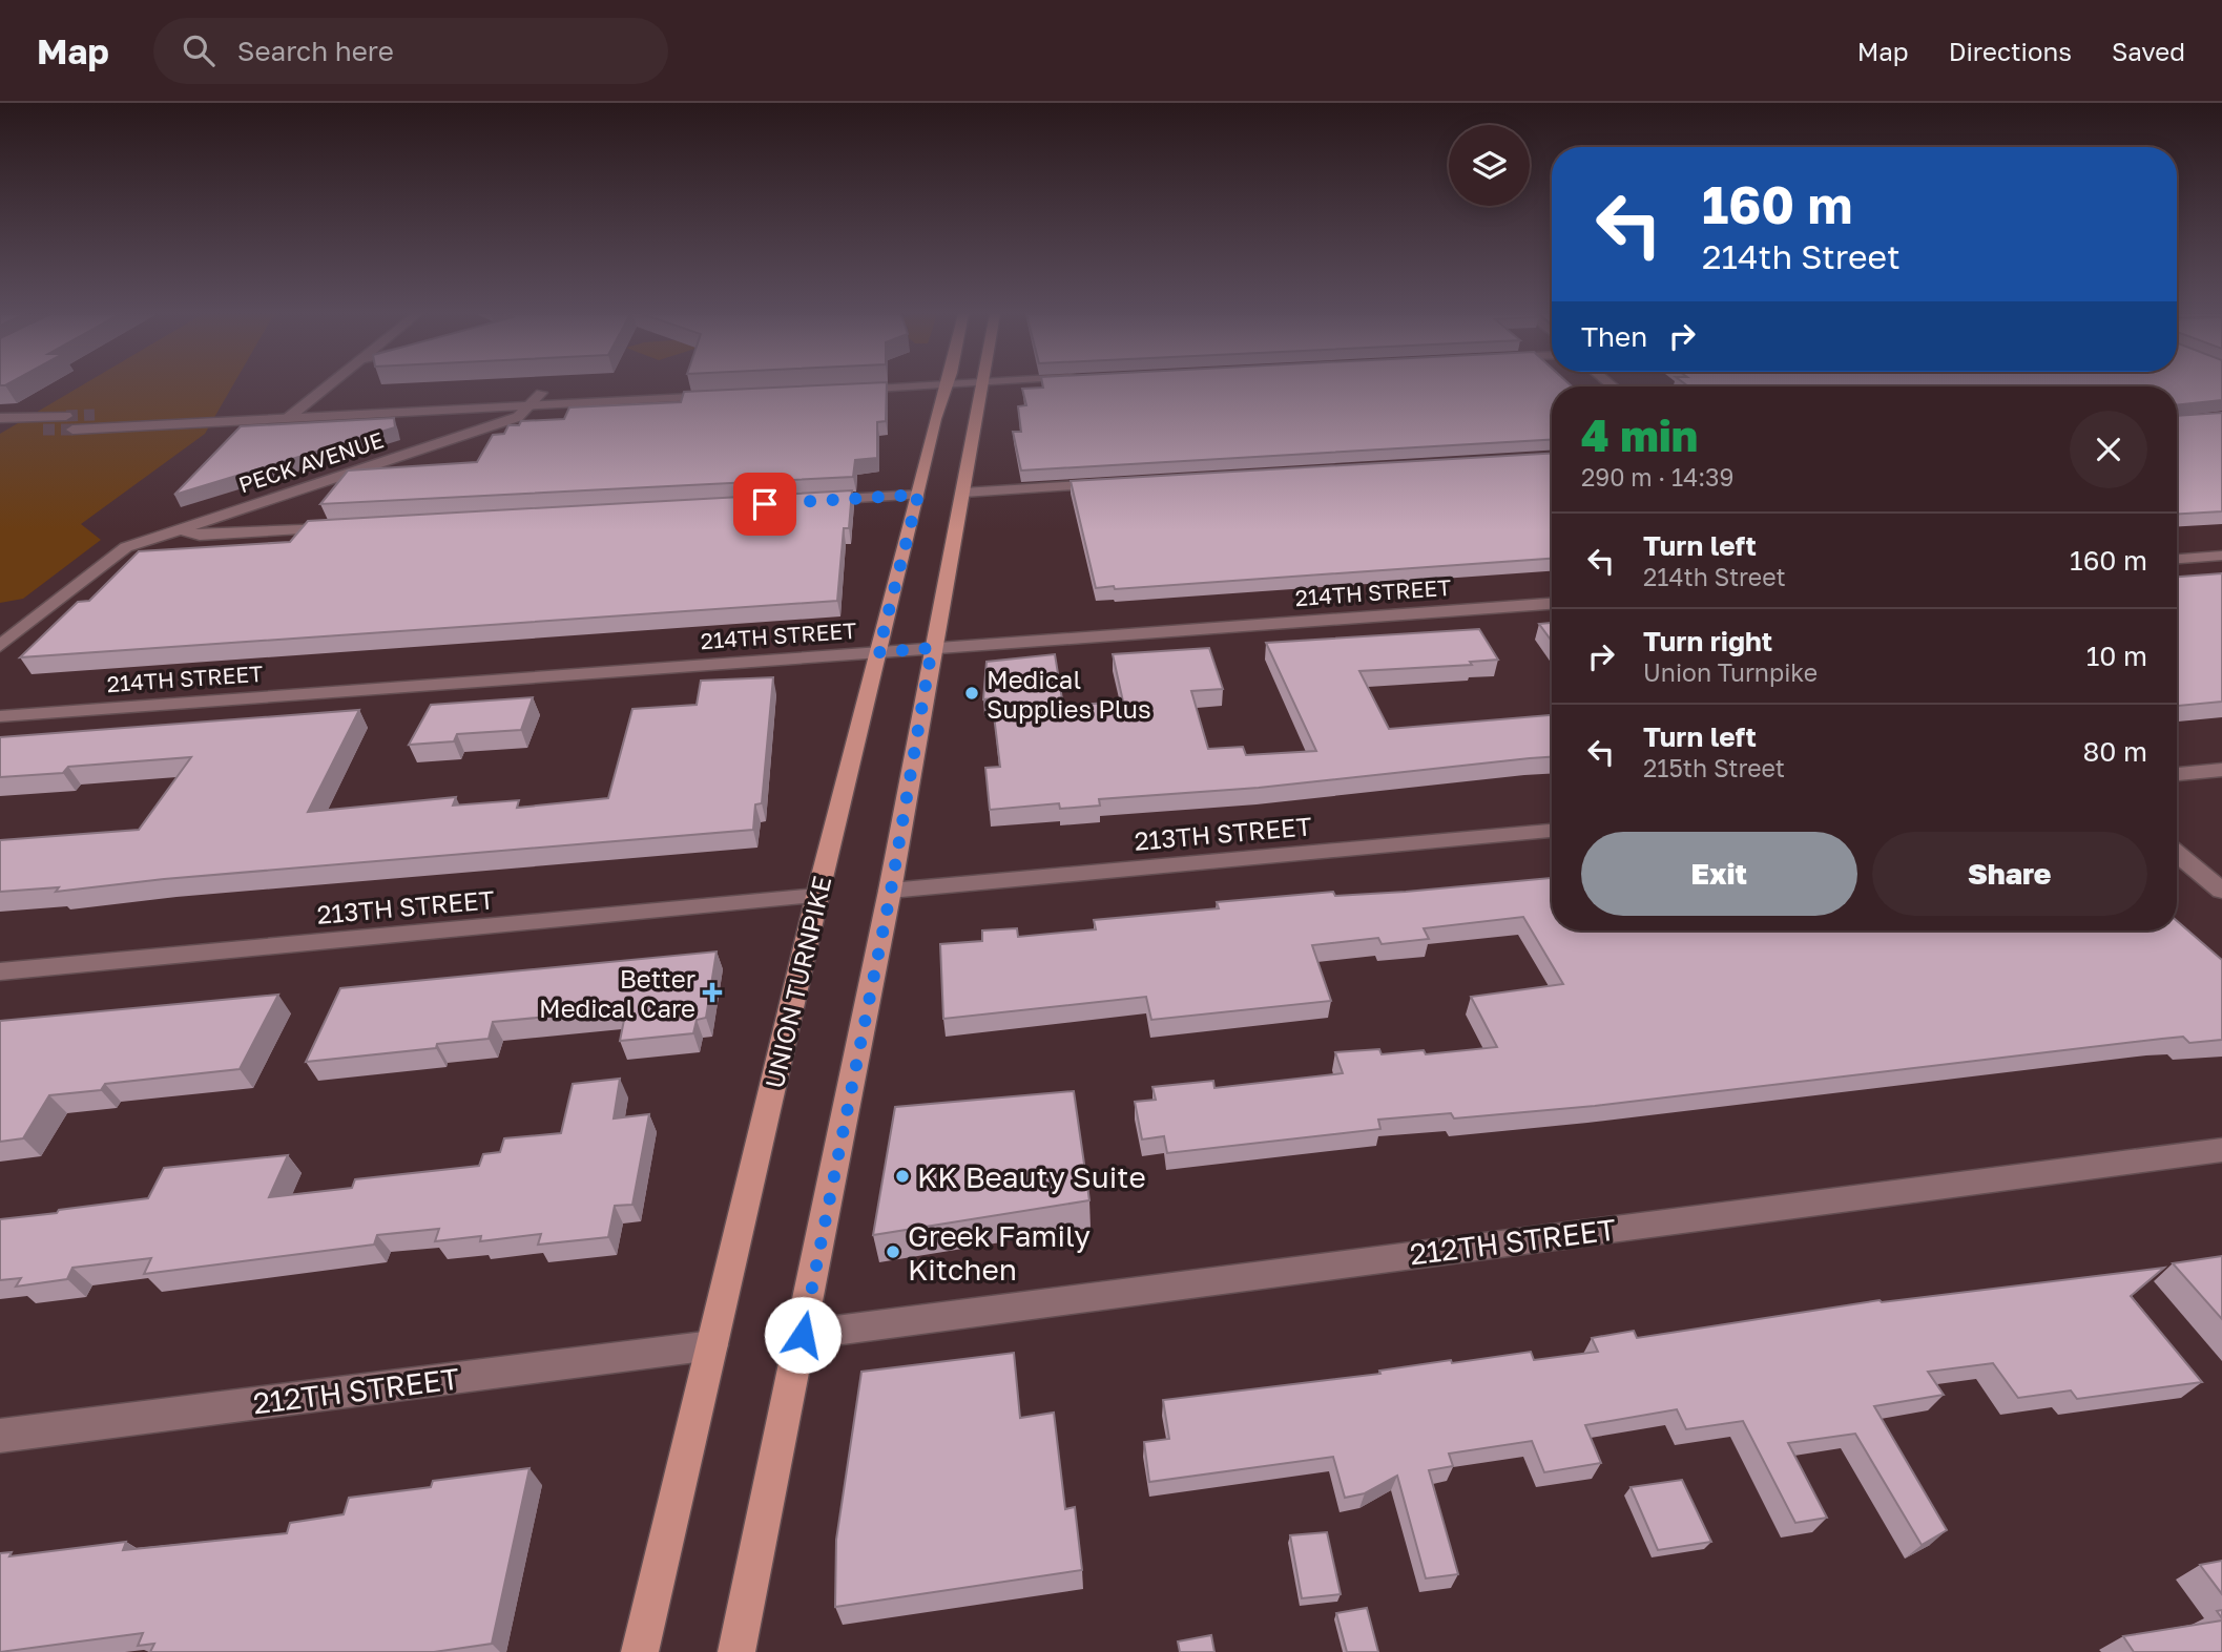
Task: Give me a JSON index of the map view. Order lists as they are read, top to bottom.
{
  "streets": {
    "main road": ["UNION TURNPIKE"],
    "street": [
      "PECK AVENUE",
      "214TH STREET",
      "213TH STREET",
      "212TH STREET"
    ]
  },
  "crossings": [
    ["214TH STREET", "UNION TURNPIKE"],
    ["213TH STREET", "UNION TURNPIKE"],
    ["UNION TURNPIKE", "212TH STREET"]
  ],
  "places": {
    "other": ["Medical Supplies Plus", "KK Beauty Suite", "Greek Family Kitchen"],
    "health": ["Better Medical Care"]
  },
  "page": {
    "header": "Map",
    "search": "Search here",
    "nav": ["Map", "Directions", "Saved"],
    "turn": ["160 m", "214th Street"],
    "then": "Then",
    "heading": ["4 min", "290 m · 14:39"],
    "list": [
      {
        "name": "Turn left",
        "note": "214th Street",
        "value": "160 m"
      },
      {
        "name": "Turn right",
        "note": "Union Turnpike",
        "value": "10 m"
      },
      {
        "name": "Turn left",
        "note": "215th Street",
        "value": "80 m"
      }
    ],
    "buttons": ["Exit", "Share"]
  }
}
